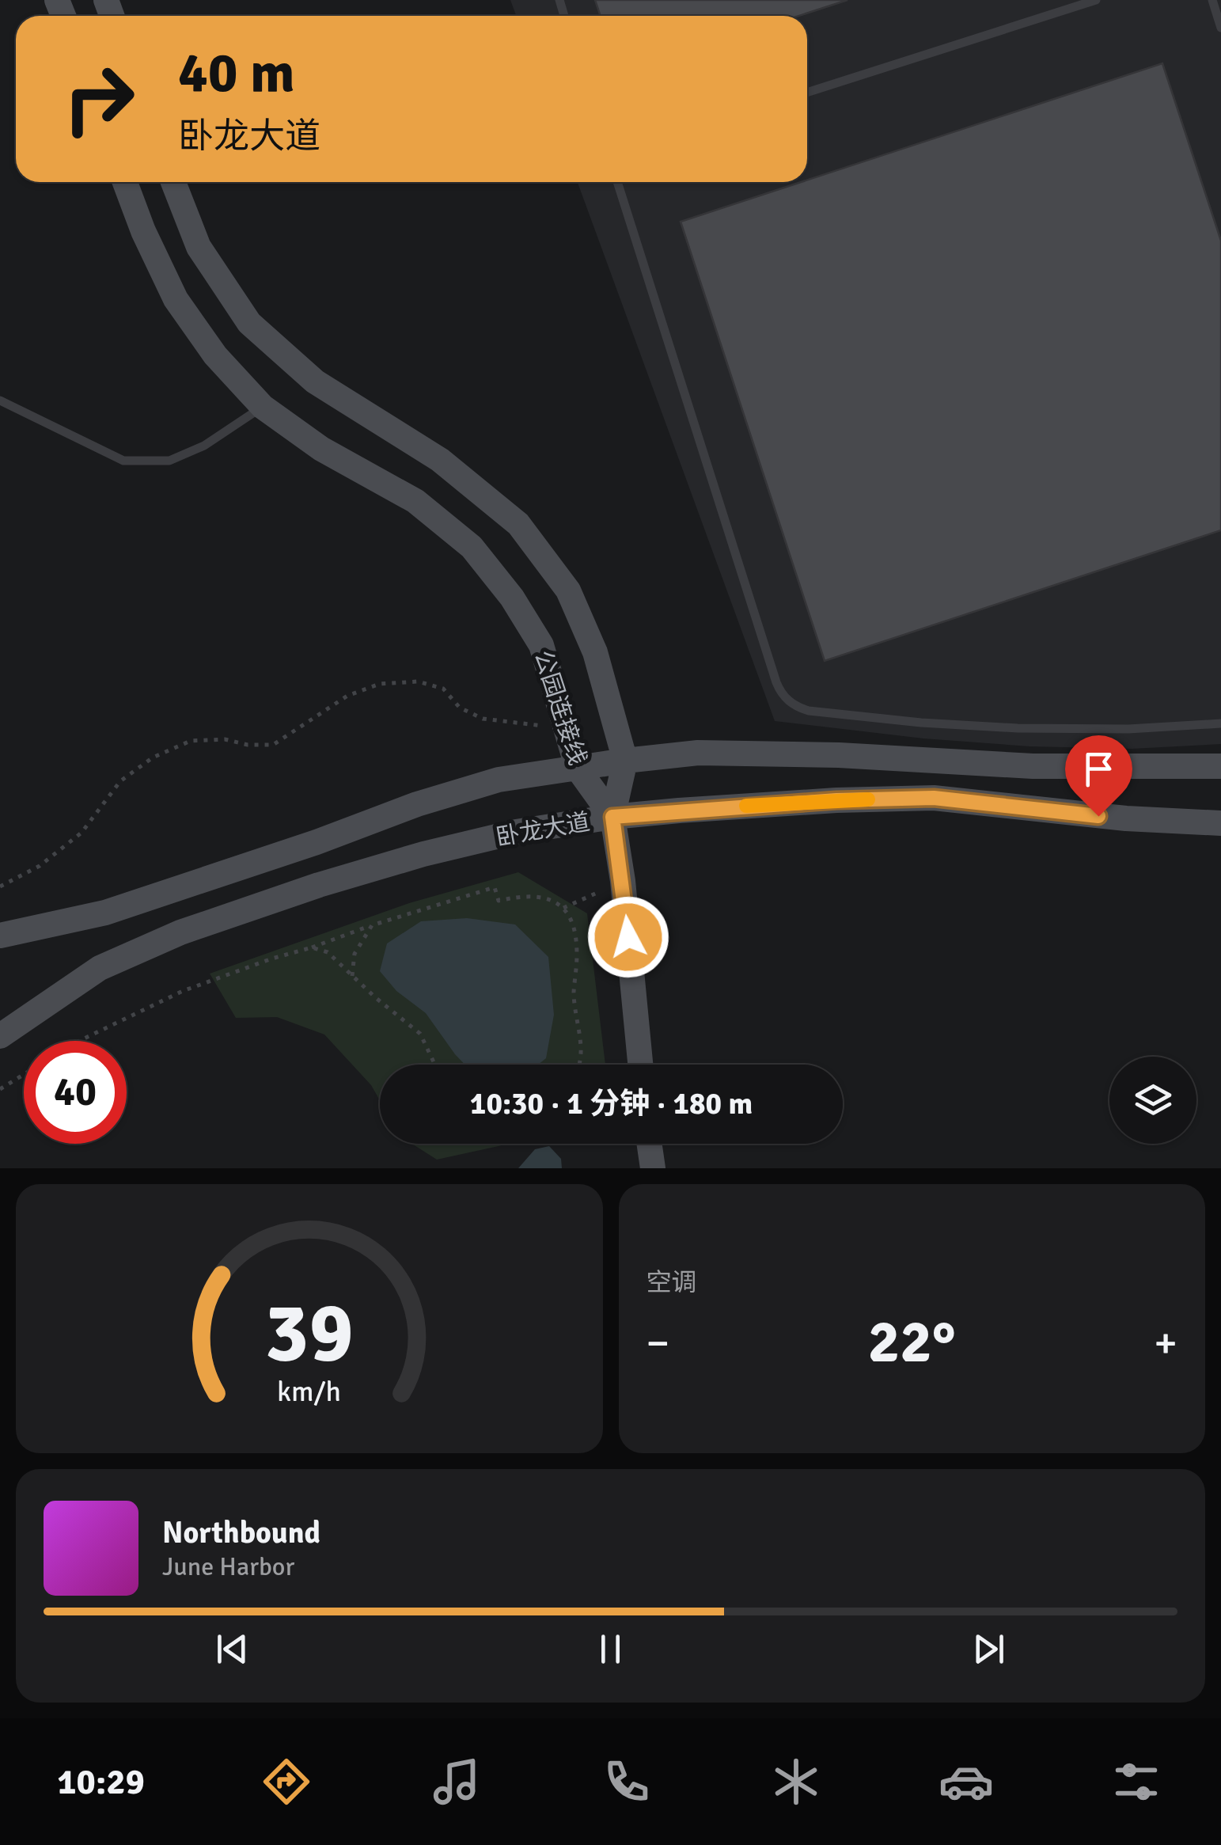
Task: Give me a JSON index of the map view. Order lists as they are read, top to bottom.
{
  "streets": {
    "main road": ["公园连接线", "卧龙大道"]
  },
  "crossings": [
    ["公园连接线", "卧龙大道"]
  ],
  "page": {
    "turn": ["40 m", "卧龙大道"],
    "limit": "40",
    "trip": "10:30 · 1 分钟 · 180 m",
    "tile": "空调",
    "heat": ["−", "22°", "+"],
    "song": ["Northbound", "June Harbor"],
    "tabs": "10:29",
    "gauge": ["39", "km/h"]
  }
}
